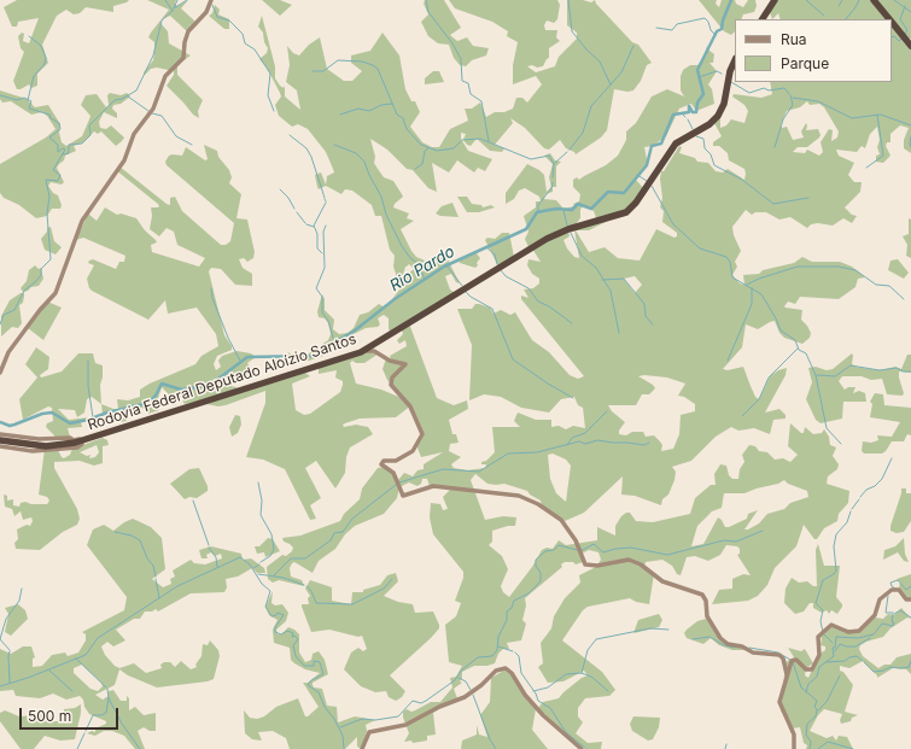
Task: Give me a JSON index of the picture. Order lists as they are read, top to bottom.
{
  "streets": {
    "highway": ["Rodovia Federal Deputado Aloízio Santos"]
  },
  "water": ["Rio Pardo"],
  "legend": ["Rua", "Parque"],
  "scale_bar": "500 m"
}
